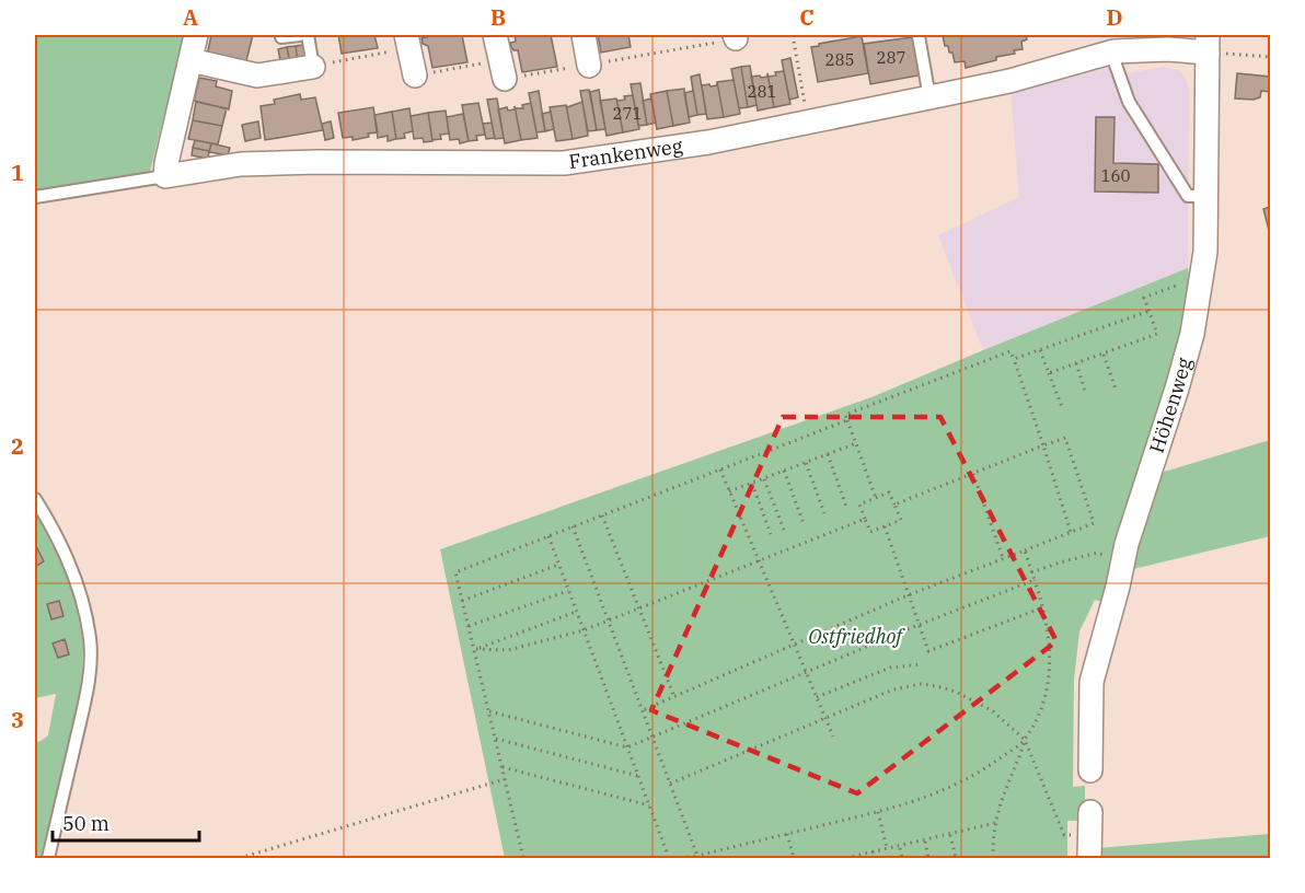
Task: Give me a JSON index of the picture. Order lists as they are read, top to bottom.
{
  "streets": {
    "street": ["Frankenweg", "Höhenweg"]
  },
  "crossings": [
    ["Frankenweg", "Höhenweg"]
  ],
  "parks": ["Ostfriedhof"],
  "house_numbers": [
    "287",
    "285",
    "281",
    "271",
    "160"
  ],
  "scale_bar": "50 m",
  "grid": {
    "columns": [
      "A",
      "B",
      "C",
      "D"
    ],
    "rows": ["1", "2", "3"]
  }
}
